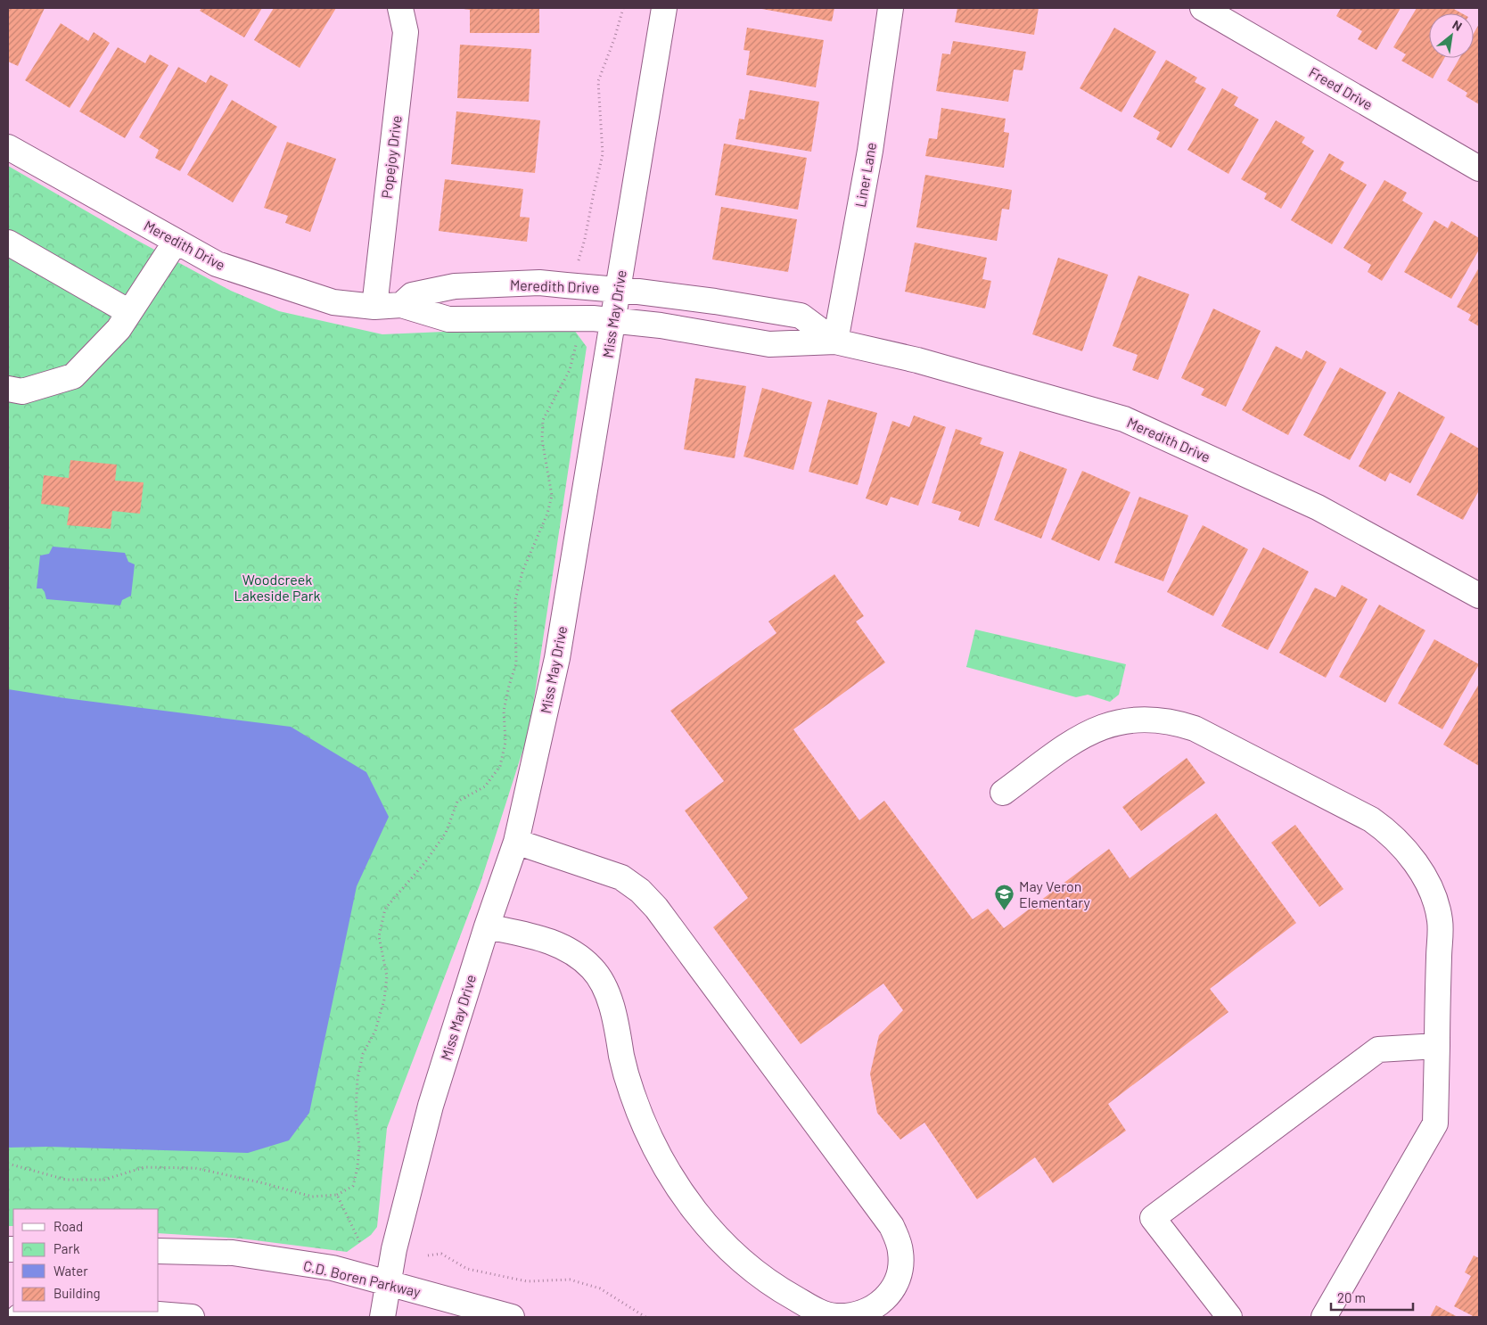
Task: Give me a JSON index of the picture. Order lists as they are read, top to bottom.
{
  "streets": {
    "street": [
      "Freed Drive",
      "Popejoy Drive",
      "Liner Lane",
      "Meredith Drive",
      "Miss May Drive",
      "C.D. Boren Parkway"
    ]
  },
  "crossings": [
    ["Popejoy Drive", "Meredith Drive"],
    ["Liner Lane", "Meredith Drive"],
    ["Meredith Drive", "Miss May Drive"],
    ["Miss May Drive", "C.D. Boren Parkway"]
  ],
  "parks": ["Woodcreek Lakeside Park"],
  "places": {
    "school or university": ["May Veron Elementary"]
  },
  "legend": [
    "Road",
    "Park",
    "Water",
    "Building"
  ],
  "scale_bar": "20 m",
  "north": "top right"
}
